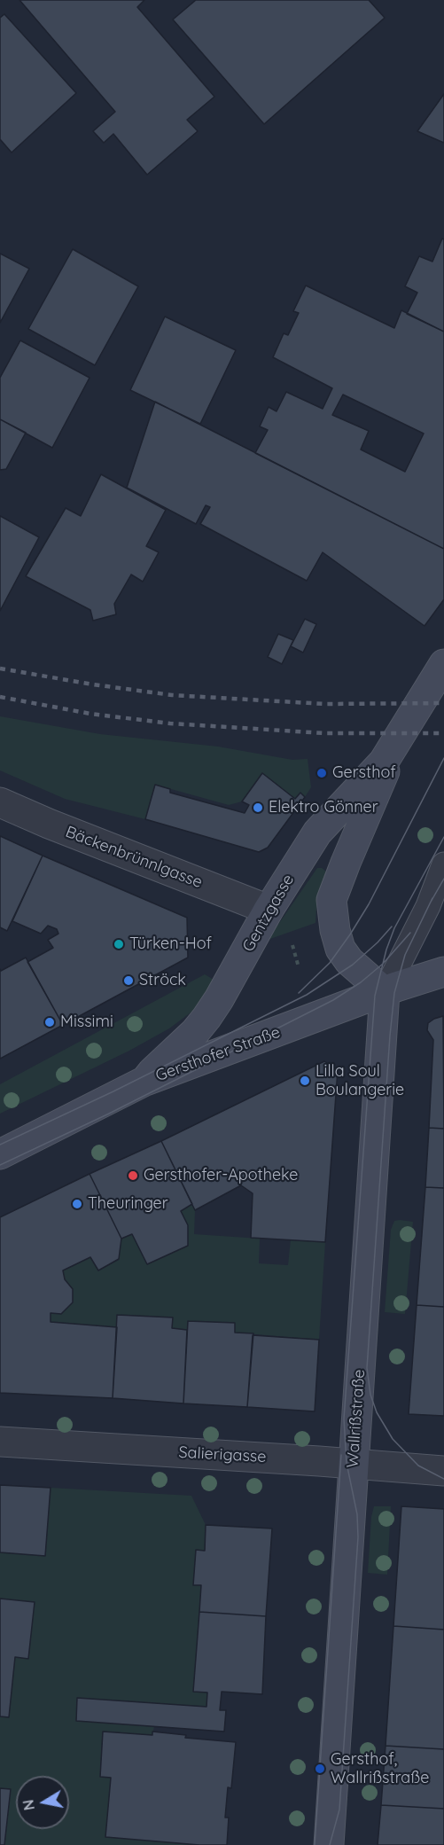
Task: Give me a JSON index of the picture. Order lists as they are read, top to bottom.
{
  "streets": {
    "main road": ["Gentzgasse", "Gersthofer Straße", "Wallrißstraße"],
    "street": ["Bäckenbrünnlgasse", "Salierigasse"]
  },
  "crossings": [
    ["Bäckenbrünnlgasse", "Gentzgasse"],
    ["Gentzgasse", "Gersthofer Straße"],
    ["Gentzgasse", "Wallrißstraße"],
    ["Gersthofer Straße", "Wallrißstraße"],
    ["Wallrißstraße", "Salierigasse"]
  ],
  "places": [
    "Gersthof",
    "Elektro Gönner",
    "Türken-Hof",
    "Ströck",
    "Missimi",
    "Lilla Soul Boulangerie",
    "Gersthofer-Apotheke",
    "Theuringer",
    "Gersthof, Wallrißstraße"
  ],
  "north": "left"
}
